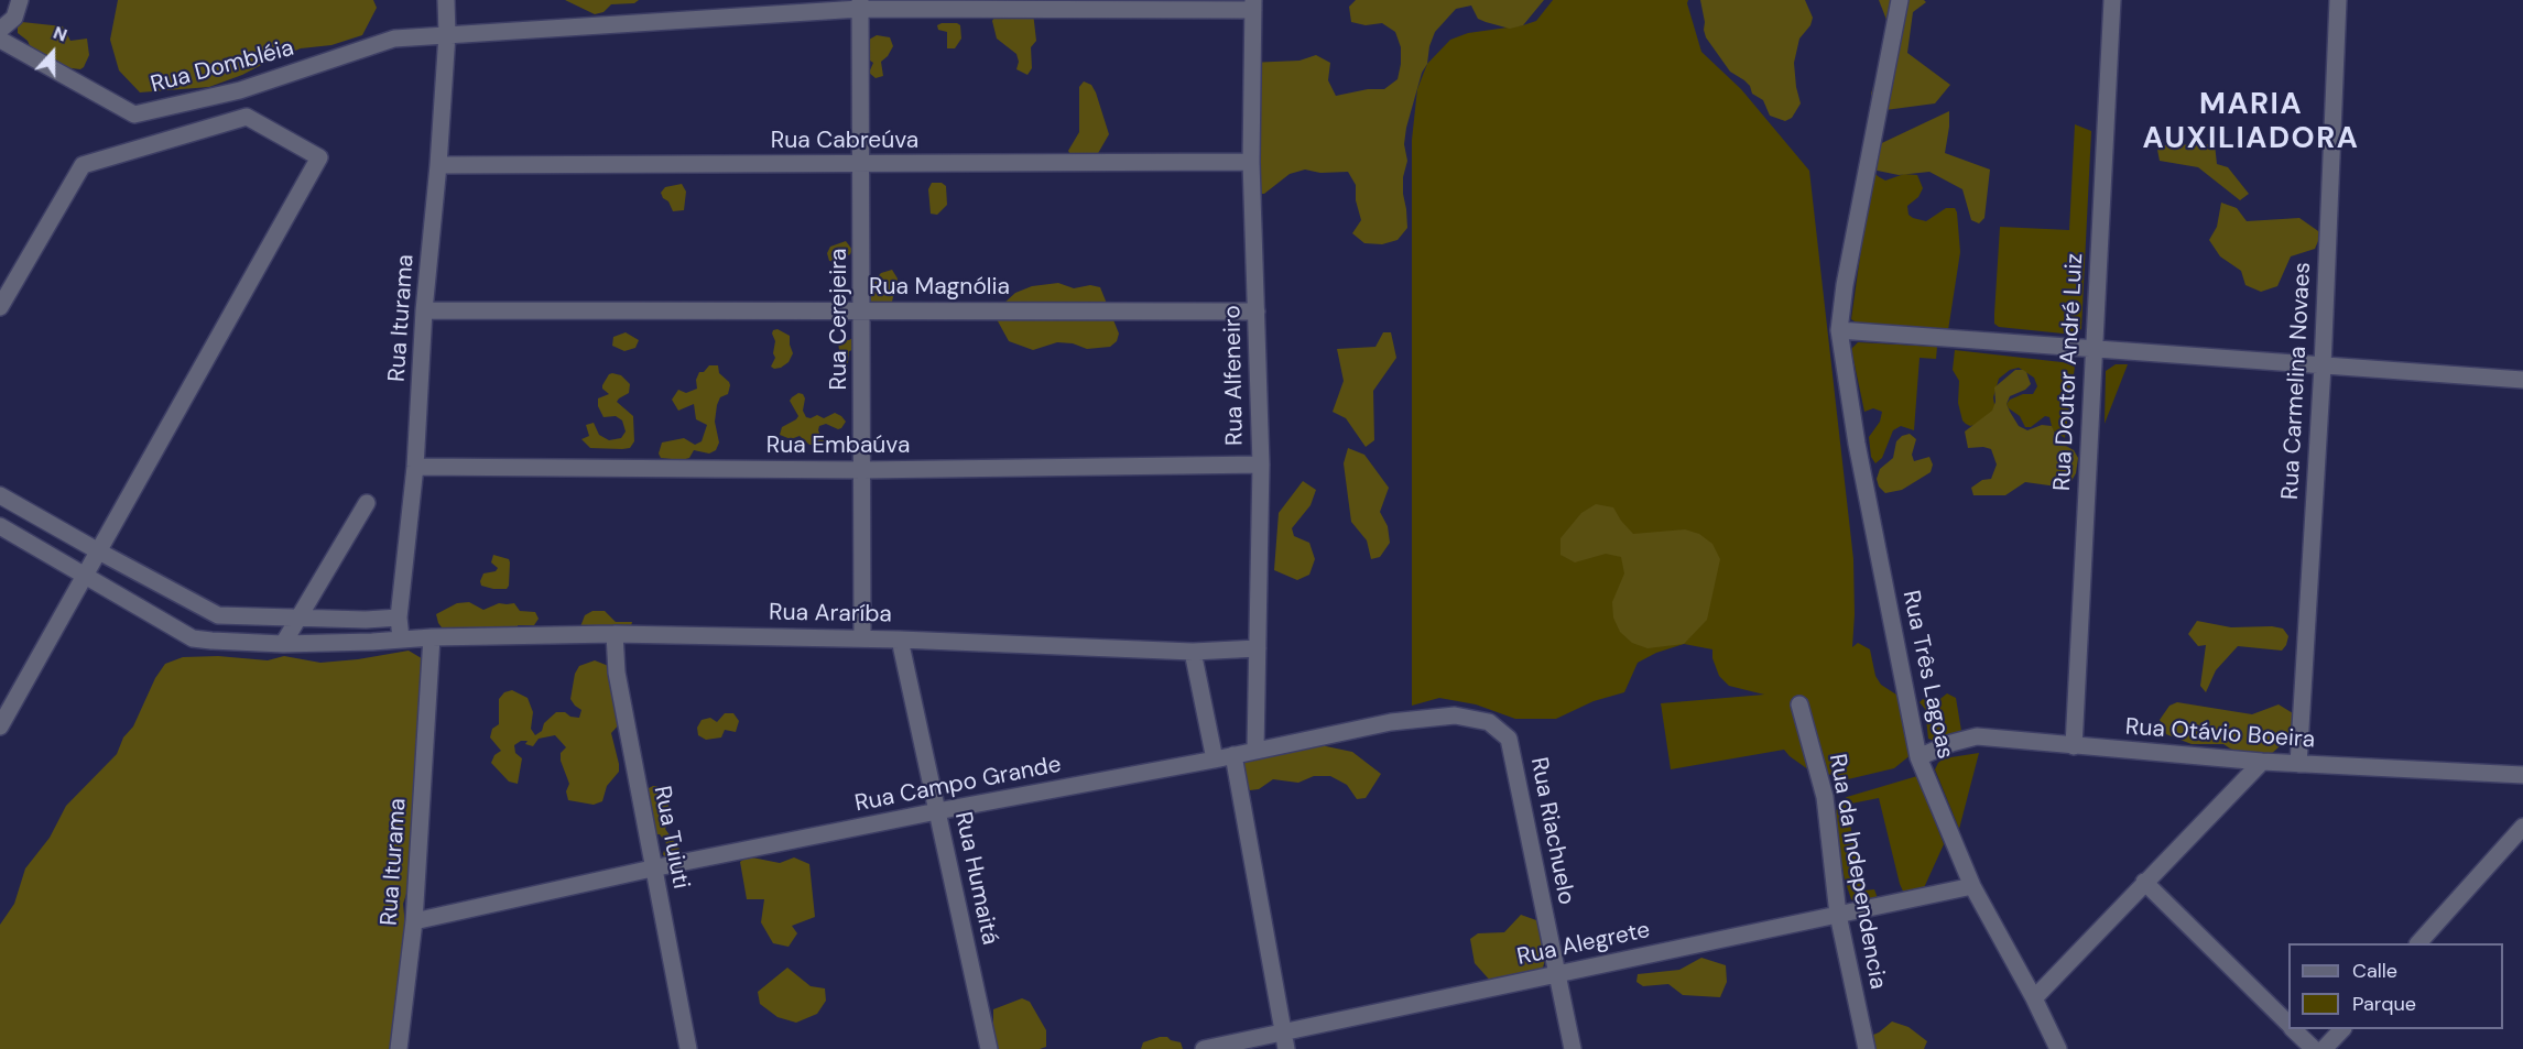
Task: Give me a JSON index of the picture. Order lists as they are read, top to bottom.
{
  "streets": {
    "street": [
      "Rua Dombléia",
      "Rua Cabreúva",
      "Rua Magnólia",
      "Rua Iturama",
      "Rua Cerejeira",
      "Rua Doutor André Luiz",
      "Rua Alfeneiro",
      "Rua Carmelina Novaes",
      "Rua Embaúva",
      "Rua Araríba",
      "Rua Três Lagoas",
      "Rua Otávio Boeira",
      "Rua Campo Grande",
      "Rua Riachuelo",
      "Rua Tuiuti",
      "Rua da Independencia",
      "Rua Humaitá",
      "Rua Alegrete"
    ]
  },
  "crossings": [
    ["Rua Dombléia", "Rua Iturama"],
    ["Rua Dombléia", "Rua Cerejeira"],
    ["Rua Dombléia", "Rua Alfeneiro"],
    ["Rua Cabreúva", "Rua Iturama"],
    ["Rua Cabreúva", "Rua Cerejeira"],
    ["Rua Cabreúva", "Rua Alfeneiro"],
    ["Rua Magnólia", "Rua Iturama"],
    ["Rua Magnólia", "Rua Cerejeira"],
    ["Rua Magnólia", "Rua Alfeneiro"],
    ["Rua Iturama", "Rua Embaúva"],
    ["Rua Iturama", "Rua Araríba"],
    ["Rua Iturama", "Rua Campo Grande"],
    ["Rua Cerejeira", "Rua Embaúva"],
    ["Rua Cerejeira", "Rua Araríba"],
    ["Rua Doutor André Luiz", "Rua Otávio Boeira"],
    ["Rua Alfeneiro", "Rua Embaúva"],
    ["Rua Alfeneiro", "Rua Araríba"],
    ["Rua Alfeneiro", "Rua Campo Grande"],
    ["Rua Carmelina Novaes", "Rua Otávio Boeira"],
    ["Rua Araríba", "Rua Tuiuti"],
    ["Rua Araríba", "Rua Humaitá"],
    ["Rua Três Lagoas", "Rua Otávio Boeira"],
    ["Rua Três Lagoas", "Rua Alegrete"],
    ["Rua Campo Grande", "Rua Riachuelo"],
    ["Rua Campo Grande", "Rua Tuiuti"],
    ["Rua Campo Grande", "Rua Humaitá"],
    ["Rua Riachuelo", "Rua Alegrete"],
    ["Rua da Independencia", "Rua Alegrete"]
  ],
  "districts": ["MARIA AUXILIADORA"],
  "legend": ["Calle", "Parque"],
  "north": "top"
}
